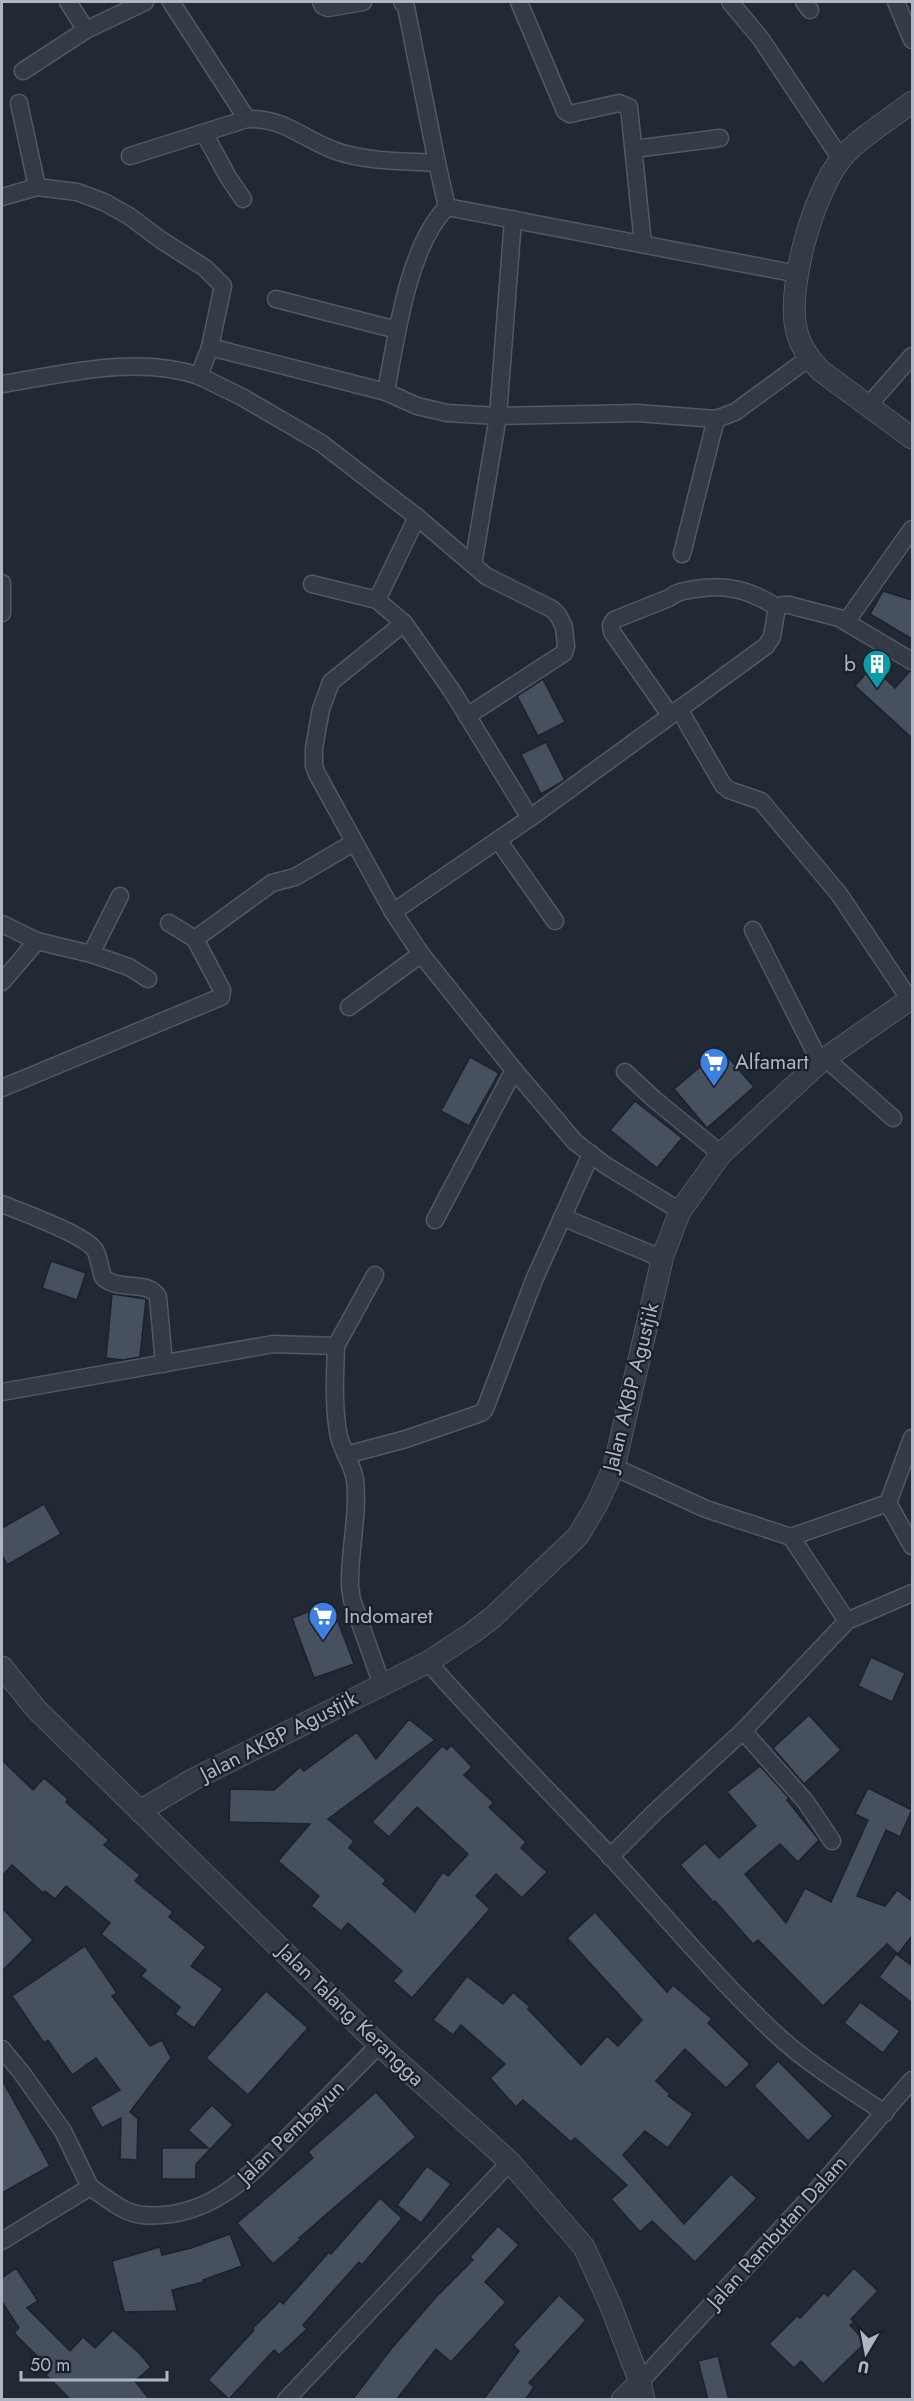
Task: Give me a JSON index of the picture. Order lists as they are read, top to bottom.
{
  "streets": {
    "street": [
      "Jalan AKBP Agustjik",
      "Jalan Talang Kerangga",
      "Jalan Pembayun",
      "Jalan Rambutan Dalam"
    ]
  },
  "crossings": [
    ["Jalan AKBP Agustjik", "Jalan Talang Kerangga"],
    ["Jalan Talang Kerangga", "Jalan Pembayun"],
    ["Jalan Talang Kerangga", "Jalan Rambutan Dalam"]
  ],
  "places": {
    "building": ["b"],
    "supermarket": ["Alfamart", "Indomaret"]
  },
  "scale_bar": "50 m",
  "north": "bottom"
}
